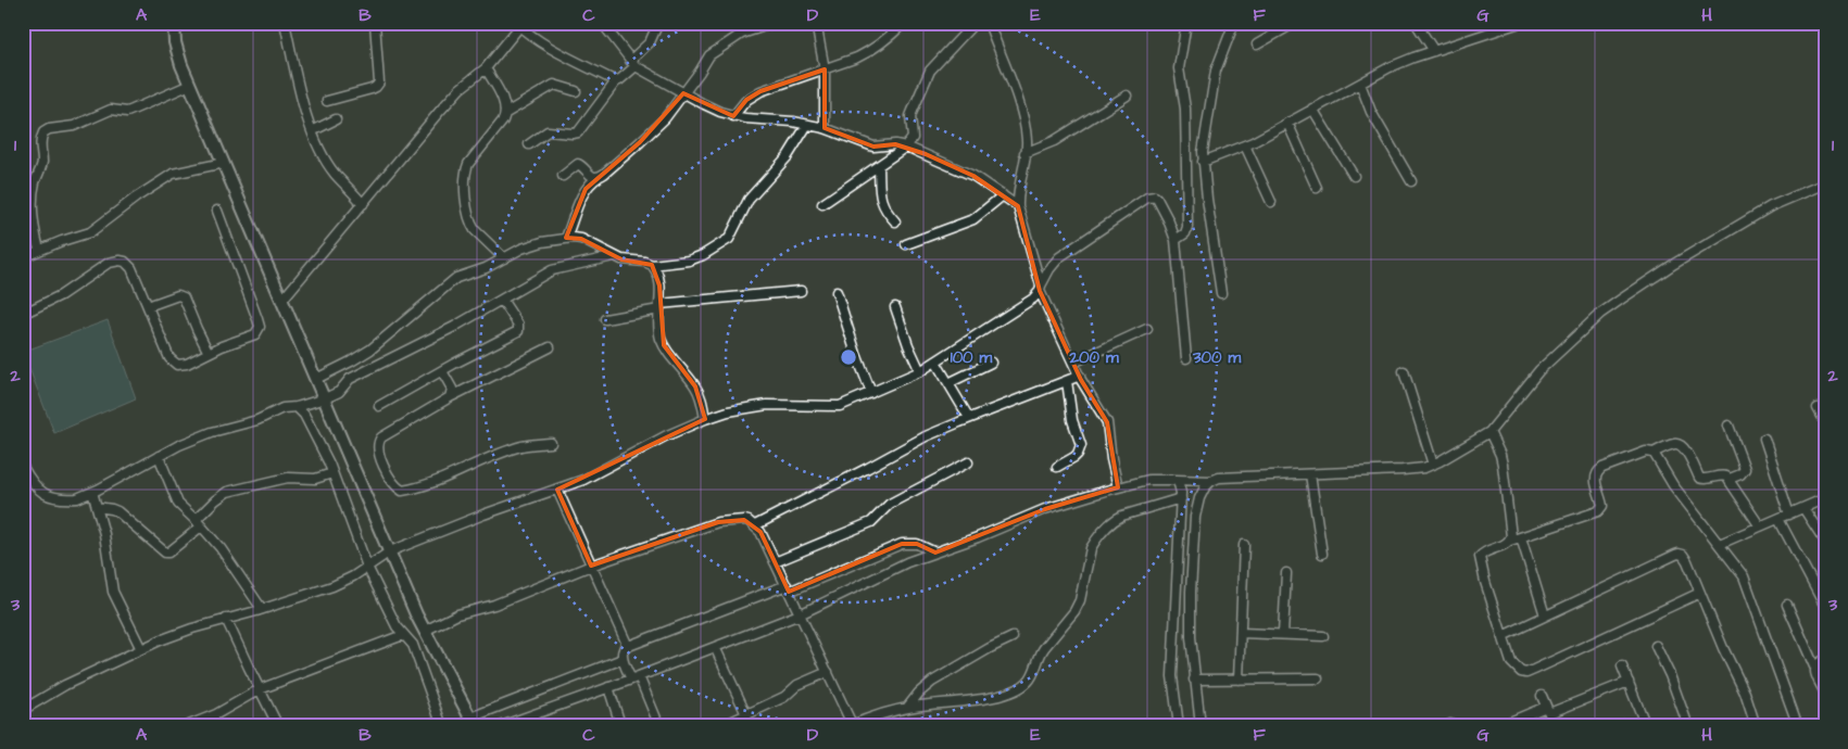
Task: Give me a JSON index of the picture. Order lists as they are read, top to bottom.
{
  "grid": {
    "columns": [
      "A",
      "B",
      "C",
      "D",
      "E",
      "F",
      "G",
      "H"
    ],
    "rows": ["1", "2", "3"]
  },
  "rings": ["100 m", "200 m", "300 m"]
}
